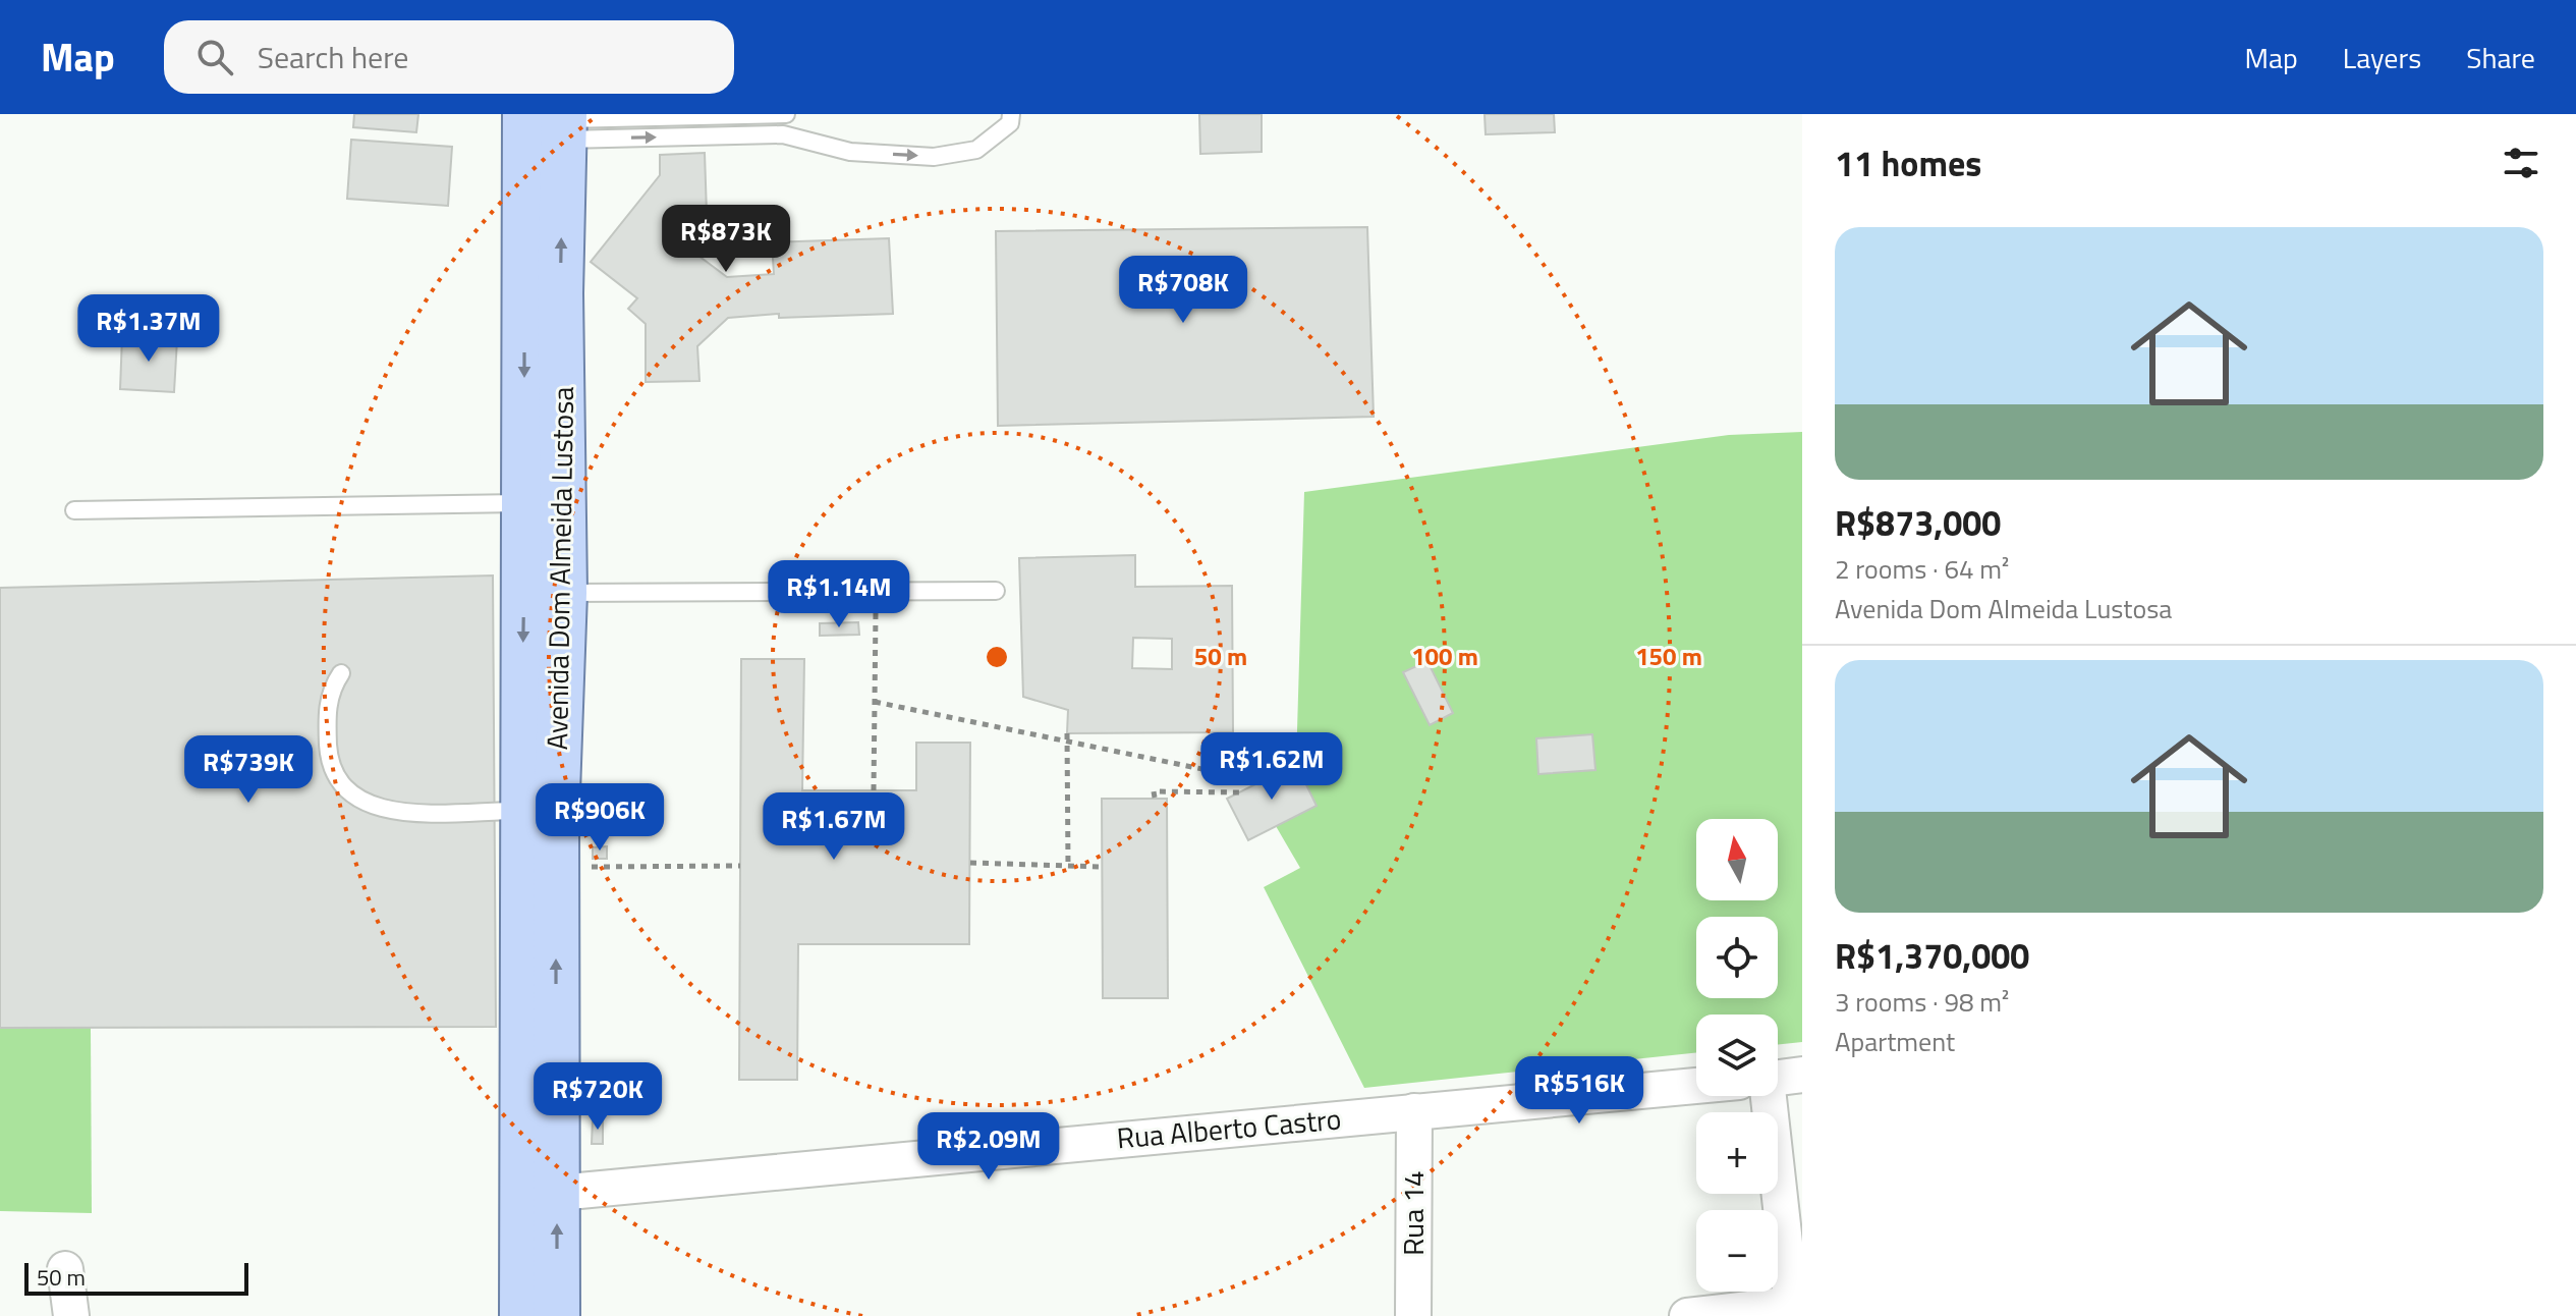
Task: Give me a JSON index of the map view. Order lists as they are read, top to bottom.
{
  "streets": {
    "main road": ["Avenida Dom Almeida Lustosa"],
    "street": ["Rua Alberto Castro", "Rua 14"]
  },
  "crossings": [
    ["Avenida Dom Almeida Lustosa", "Rua Alberto Castro"],
    ["Rua Alberto Castro", "Rua 14"]
  ],
  "scale_bar": "50 m",
  "north": "top",
  "page": {
    "header": "Map",
    "search": "Search here",
    "nav": ["Map", "Layers", "Share"],
    "heading": "11 homes",
    "price": [
      "R$873K",
      "R$708K",
      "R$1.37M",
      "R$1.14M",
      "R$1.62M",
      "R$739K",
      "R$906K",
      "R$1.67M",
      "R$516K",
      "R$720K",
      "R$2.09M"
    ],
    "list": [
      {
        "name": "R$873,000",
        "note": "2 rooms · 64 m² · Avenida Dom Almeida Lustosa"
      },
      {
        "name": "R$1,370,000",
        "note": "3 rooms · 98 m² · Apartment"
      }
    ],
    "map_buttons": ["+", "−"],
    "scale": "50 m"
  },
  "rings": ["50 m", "100 m", "150 m"]
}
